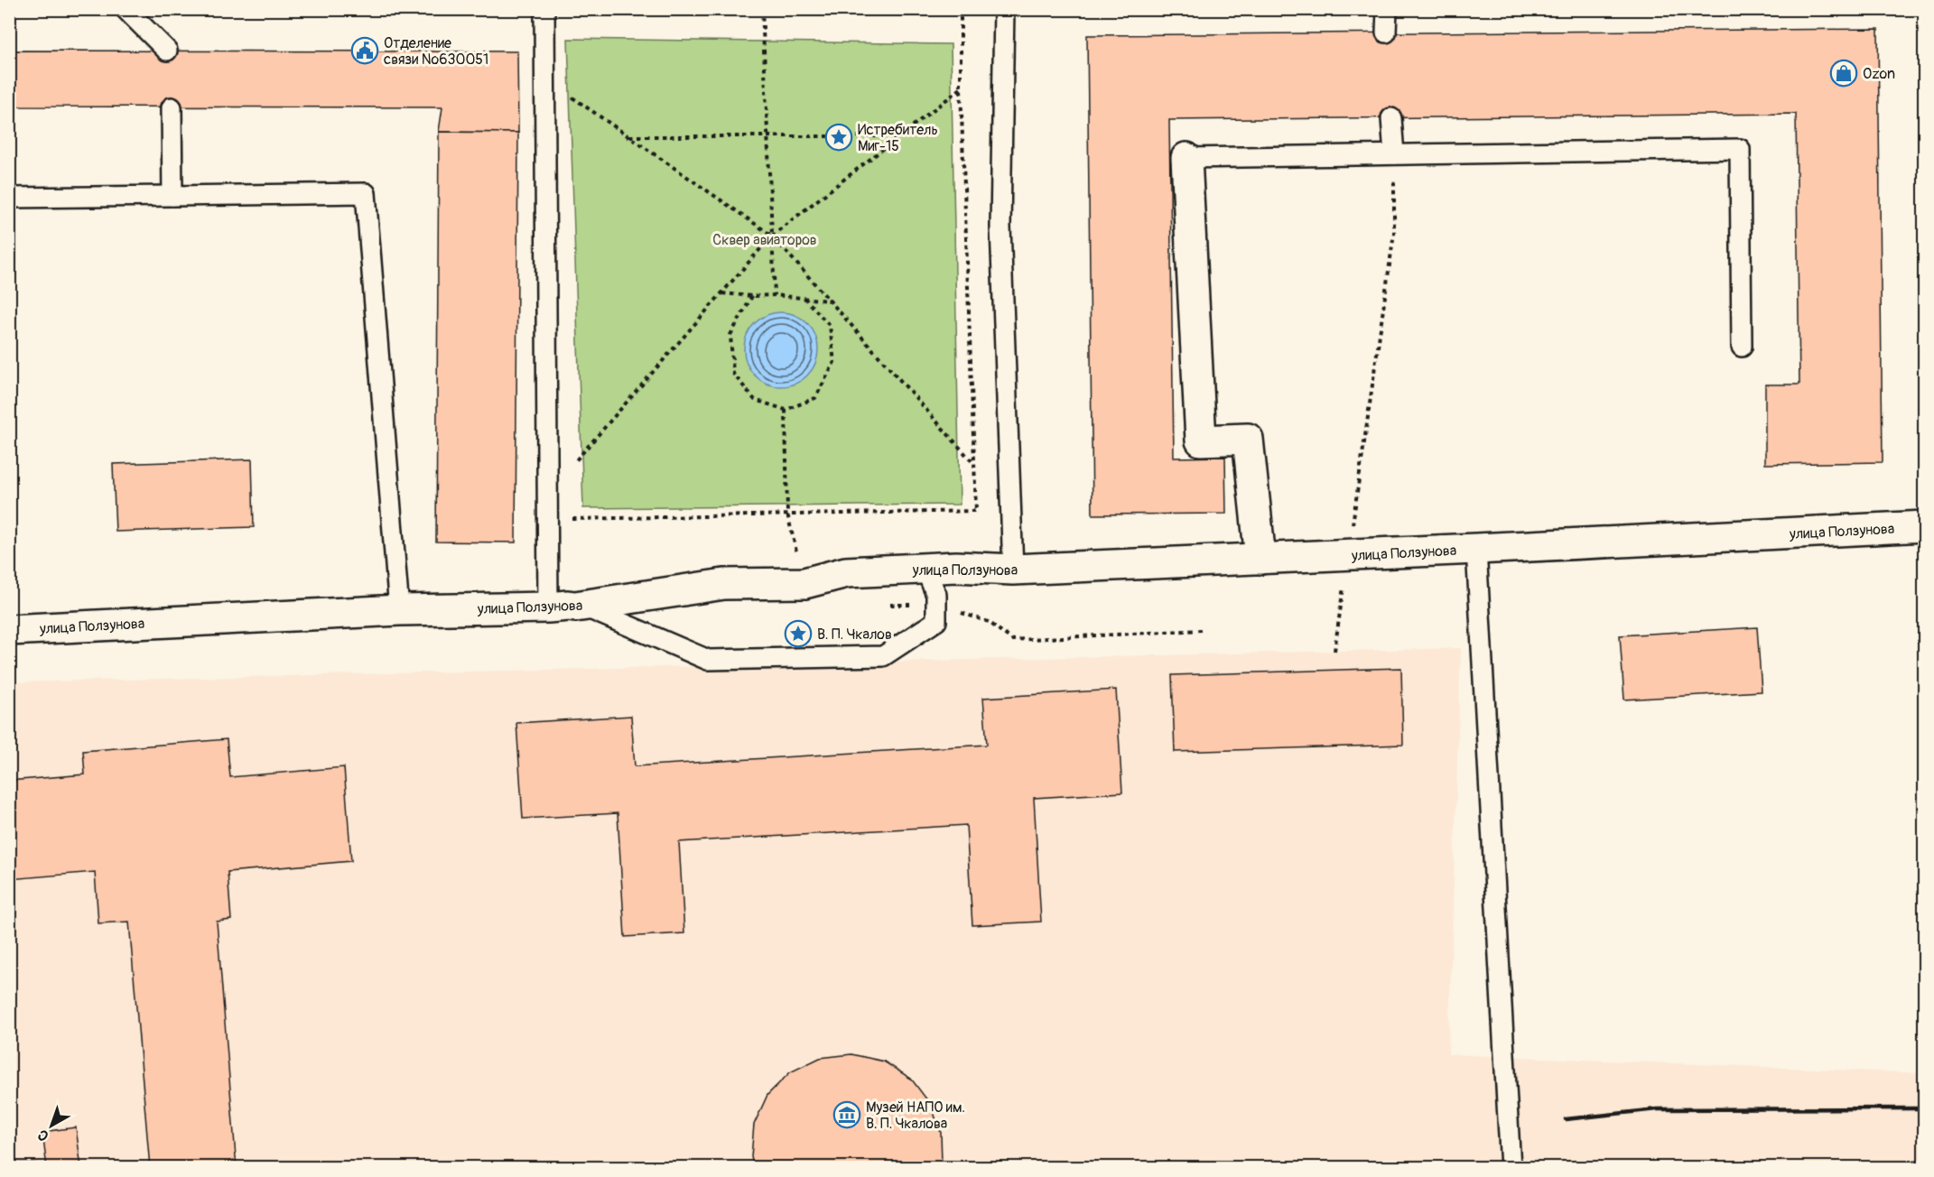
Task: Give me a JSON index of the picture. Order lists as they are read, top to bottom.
{
  "streets": {
    "street": ["улица Ползунова"]
  },
  "parks": ["Сквер авиаторов"],
  "places": {
    "public building": ["Отделение связи №630051"],
    "shop": ["Ozon"],
    "place": ["Истребитель Миг-15", "В. П. Чкалов"],
    "museum": ["Музей НАПО им. В. П. Чкалова"]
  },
  "north": "bottom left"
}
